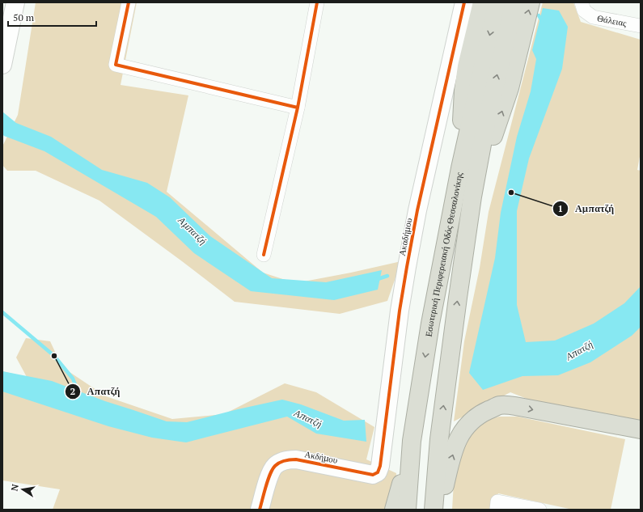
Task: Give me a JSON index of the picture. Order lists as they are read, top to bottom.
{
  "streets": {
    "highway": ["Εσωτερική Περιφερειακή Οδός Θεσσαλονίκης"],
    "street": ["Θάλειας", "Ακαδήμου", "Ακδήμου"]
  },
  "crossings": [
    ["Ακαδήμου", "Ακδήμου"]
  ],
  "water": ["Αμπατζή", "Απατζή"],
  "places": ["Αμπατζή", "Απατζή"],
  "scale_bar": "50 m",
  "north": "left"
}
